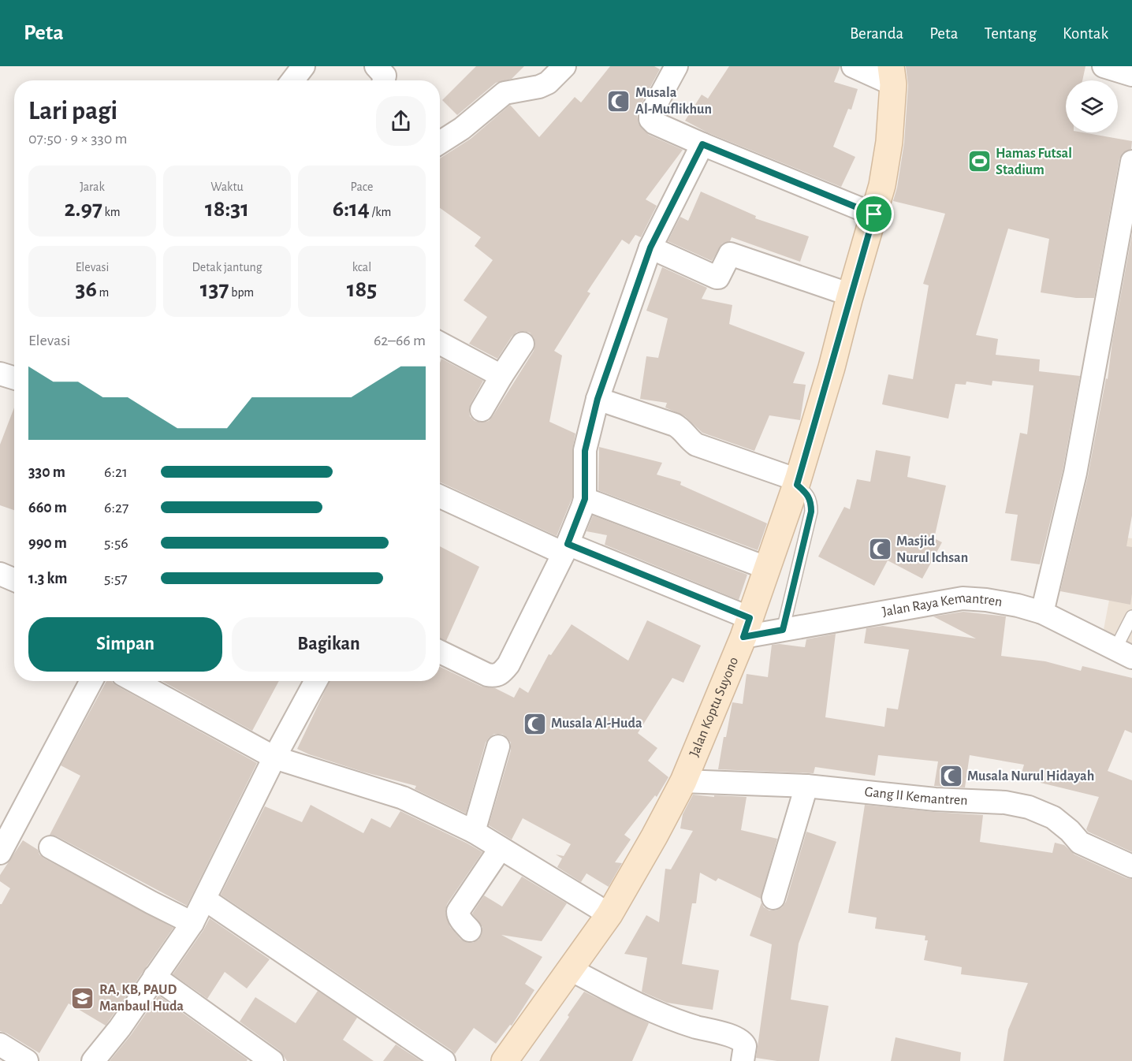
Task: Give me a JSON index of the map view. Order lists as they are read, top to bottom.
{
  "streets": {
    "main road": ["Jalan Koptu Suyono"],
    "street": ["Jalan Raya Kemantren", "Gang II Kemantren"]
  },
  "crossings": [
    ["Jalan Raya Kemantren", "Jalan Koptu Suyono"],
    ["Jalan Koptu Suyono", "Gang II Kemantren"]
  ],
  "places": {
    "mosque": [
      "Musala Al-Muflikhun",
      "Masjid Nurul Ichsan",
      "Musala Al-Huda",
      "Musala Nurul Hidayah"
    ],
    "sports": ["Hamas Futsal Stadium"],
    "school or university": ["RA, KB, PAUD Manbaul Huda"]
  },
  "page": {
    "header": "Peta",
    "nav": [
      "Beranda",
      "Peta",
      "Tentang",
      "Kontak"
    ],
    "heading": ["Lari pagi", "07:50 · 9 × 330 m"],
    "stats": [
      ["Jarak", "2.97 km"],
      ["Waktu", "18:31"],
      ["Pace", "6:14 /km"],
      ["Elevasi", "36 m"],
      ["Detak jantung", "137 bpm"],
      ["kcal", "185"]
    ],
    "chart": ["Elevasi", "62–66 m"],
    "list": [
      {
        "name": "330 m",
        "note": "6:21"
      },
      {
        "name": "660 m",
        "note": "6:27"
      },
      {
        "name": "990 m",
        "note": "5:56"
      },
      {
        "name": "1.3 km",
        "note": "5:57"
      }
    ],
    "buttons": ["Simpan", "Bagikan"]
  }
}
